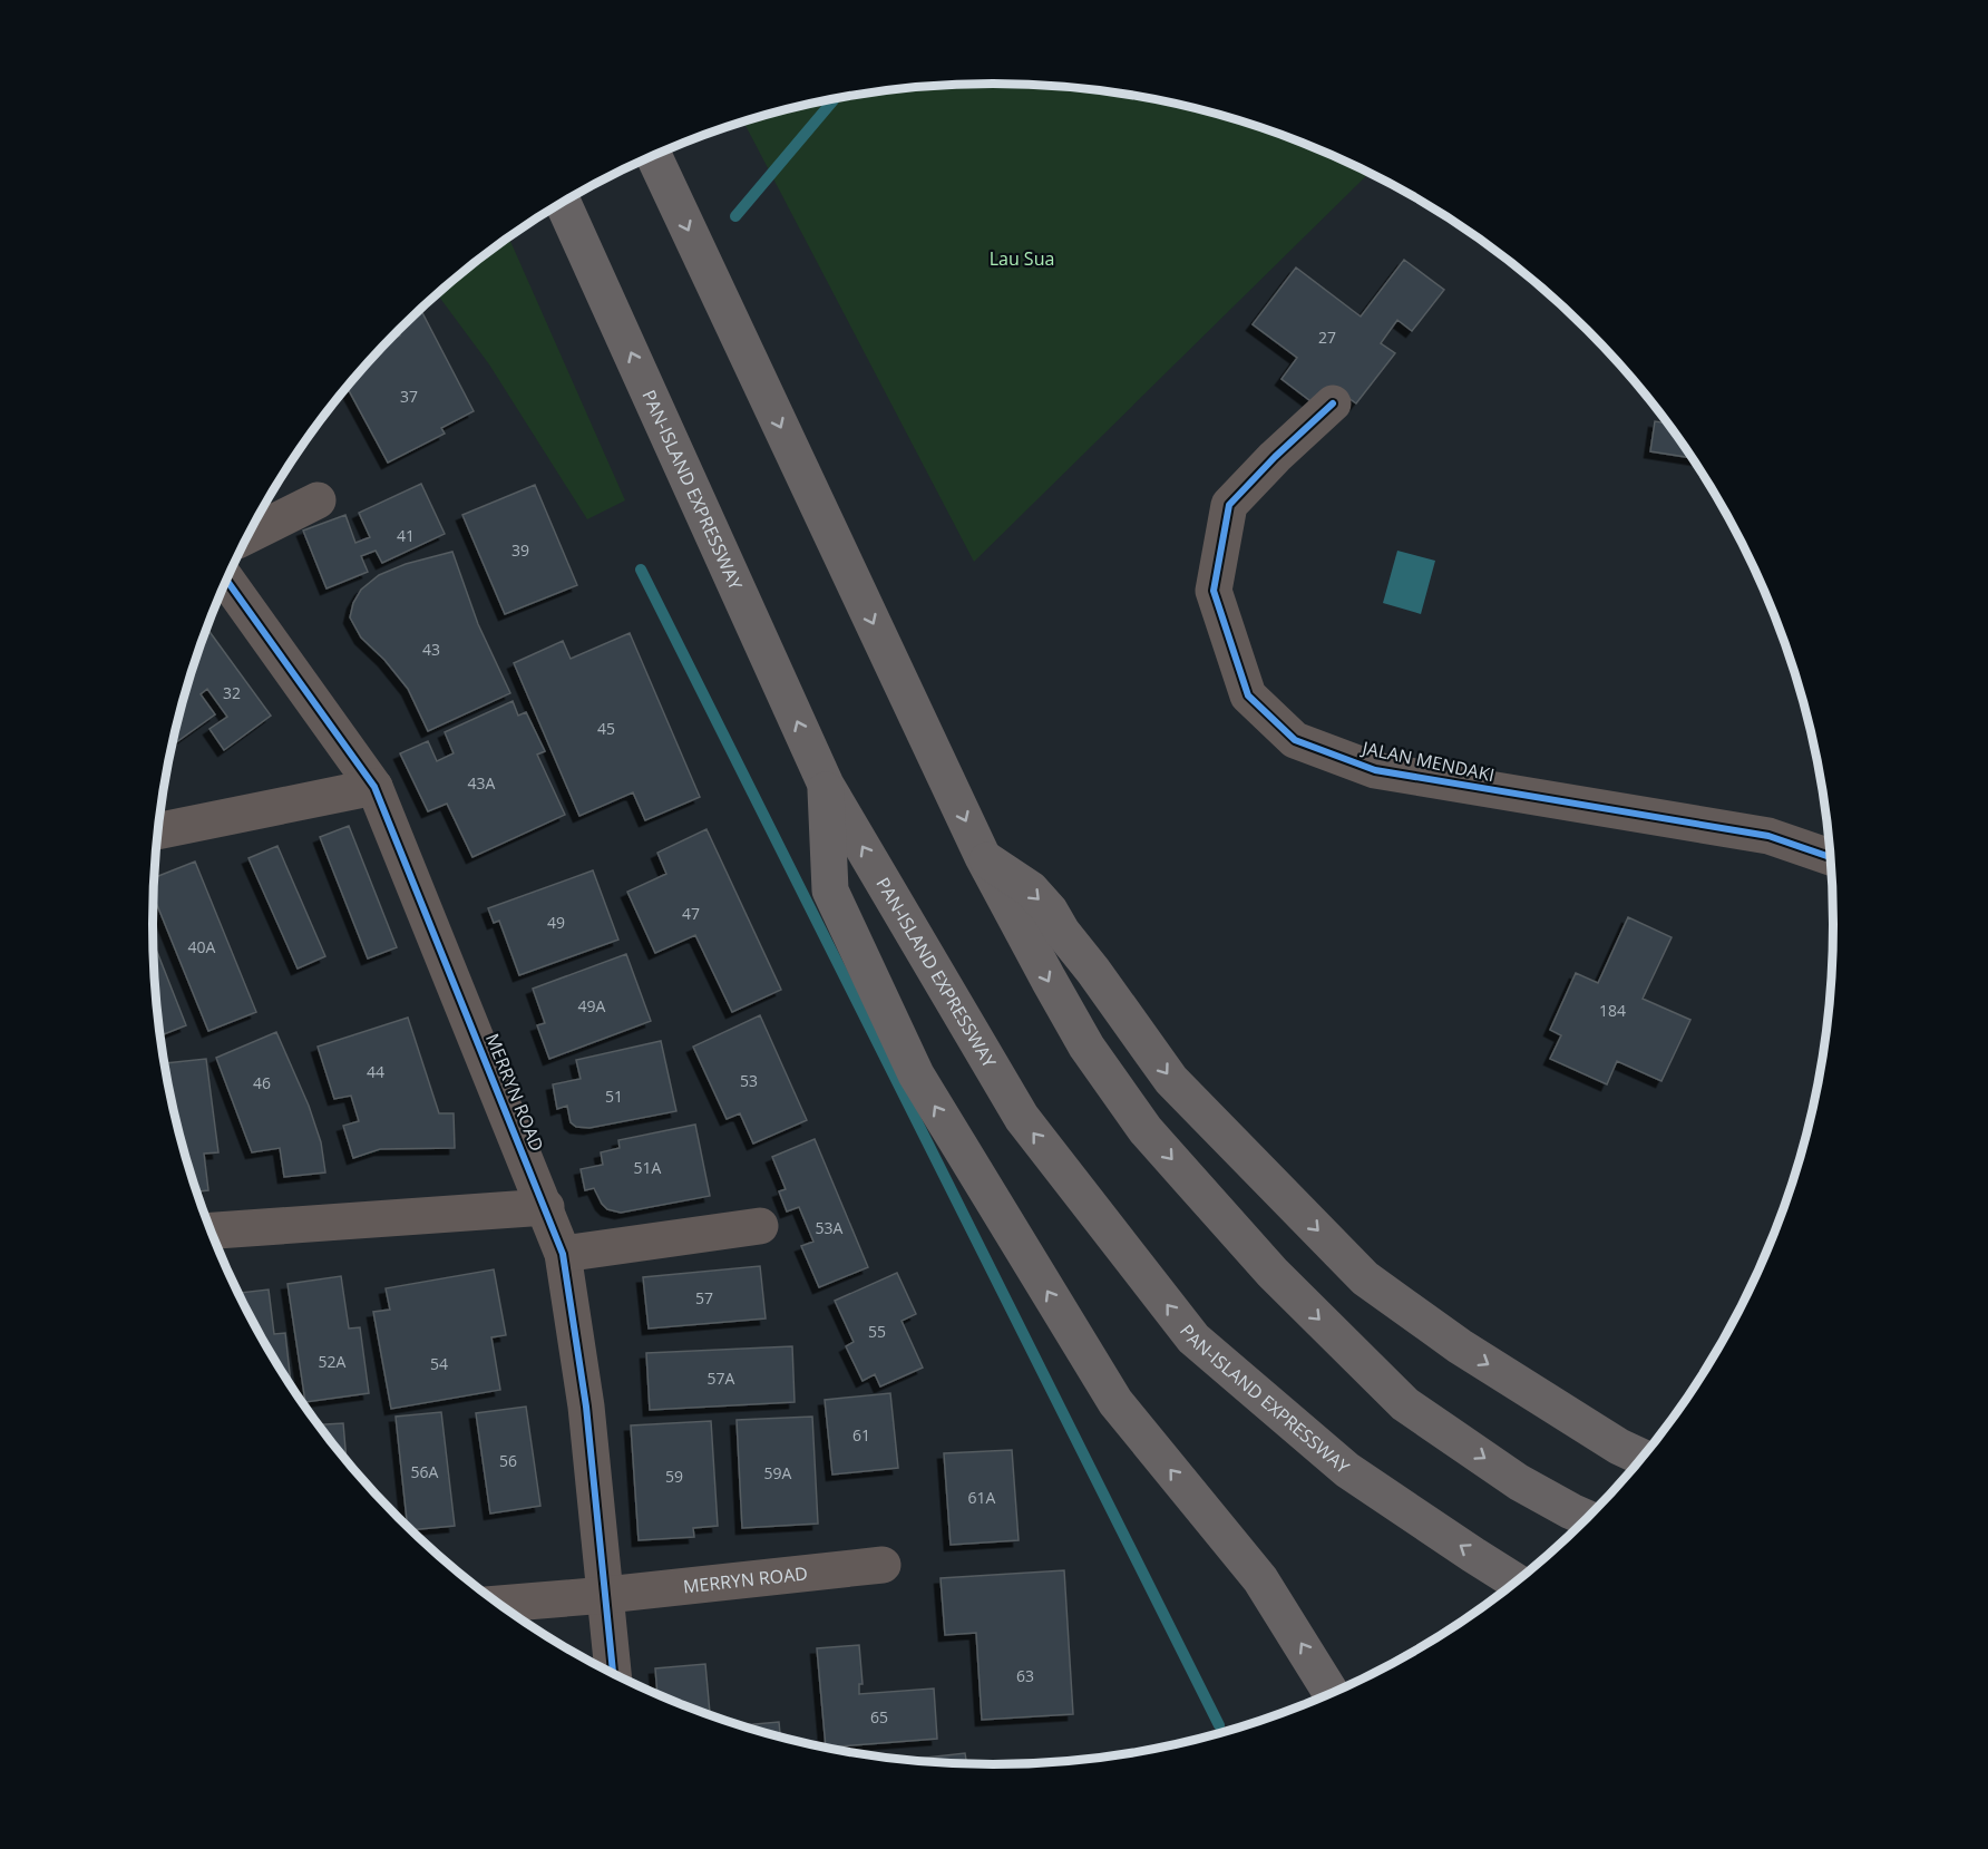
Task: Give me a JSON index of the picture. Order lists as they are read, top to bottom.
{
  "streets": {
    "highway": ["PAN-ISLAND EXPRESSWAY"],
    "street": ["JALAN MENDAKI", "MERRYN ROAD"]
  },
  "parks": ["Lau Sua"],
  "house_numbers": [
    "27",
    "37",
    "41",
    "39",
    "43",
    "32",
    "45",
    "43A",
    "47",
    "49",
    "40A",
    "49A",
    "184",
    "44",
    "53",
    "46",
    "51",
    "51A",
    "53A",
    "57",
    "55",
    "52A",
    "54",
    "57A",
    "61",
    "56",
    "56A",
    "59A",
    "59",
    "61A",
    "63",
    "65"
  ]
}
